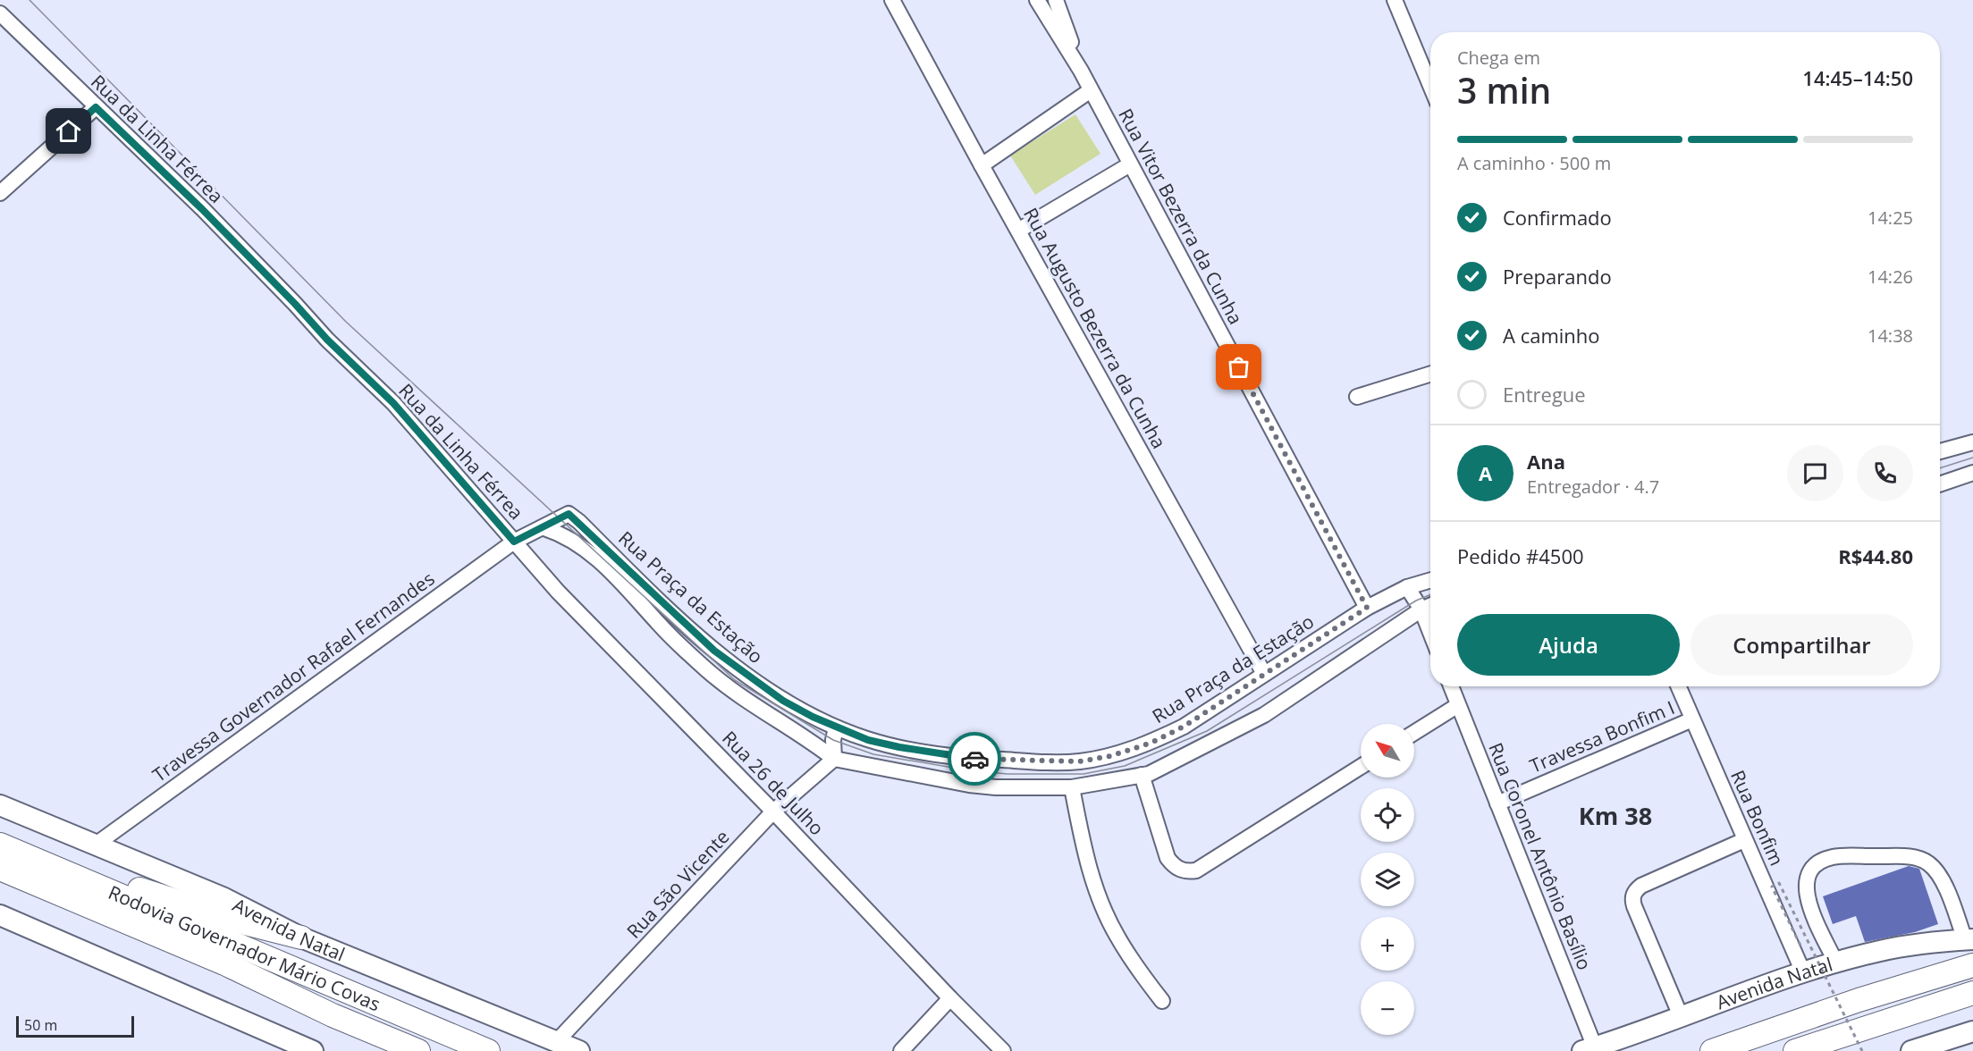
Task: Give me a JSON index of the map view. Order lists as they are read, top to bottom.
{
  "streets": {
    "highway": ["Rodovia Governador Mário Covas"],
    "main road": ["Avenida Natal"],
    "street": [
      "Rua da Linha Férrea",
      "Rua Vitor Bezerra da Cunha",
      "Rua Augusto Bezerra da Cunha",
      "Rua Praça da Estação",
      "Travessa Governador Rafael Fernandes",
      "Travessa Bonfim I",
      "Rua 26 de Julho",
      "Rua Bonfim",
      "Rua Coronel Antônio Basílio",
      "Rua São Vicente"
    ]
  },
  "crossings": [
    ["Rua da Linha Férrea", "Rua Praça da Estação"],
    ["Rua da Linha Férrea", "Travessa Governador Rafael Fernandes"],
    ["Rua da Linha Férrea", "Rua 26 de Julho"],
    ["Rua da Linha Férrea", "Rua São Vicente"],
    ["Rua Vitor Bezerra da Cunha", "Rua Praça da Estação"],
    ["Rua Augusto Bezerra da Cunha", "Rua Praça da Estação"],
    ["Travessa Governador Rafael Fernandes", "Rua 26 de Julho"],
    ["Travessa Governador Rafael Fernandes", "Avenida Natal"],
    ["Travessa Bonfim I", "Rua Bonfim"],
    ["Travessa Bonfim I", "Rua Coronel Antônio Basílio"],
    ["Rua 26 de Julho", "Rua São Vicente"],
    ["Rua Bonfim", "Avenida Natal"],
    ["Rua Coronel Antônio Basílio", "Avenida Natal"],
    ["Rua São Vicente", "Avenida Natal"]
  ],
  "districts": ["Km 38"],
  "scale_bar": "50 m",
  "north": "top left",
  "page": {
    "heading": ["3 min", "Chega em", "14:45–14:50"],
    "panel": [
      "Ana",
      "Entregador · 4.7",
      "Pedido #4500",
      "R$44.80"
    ],
    "bar": "A caminho · 500 m",
    "list": [
      ["Confirmado", "14:25"],
      ["Preparando", "14:26"],
      ["A caminho", "14:38"],
      "Entregue"
    ],
    "round": "A",
    "buttons": ["Ajuda", "Compartilhar"],
    "map_buttons": ["+", "−"],
    "scale": "50 m"
  }
}
